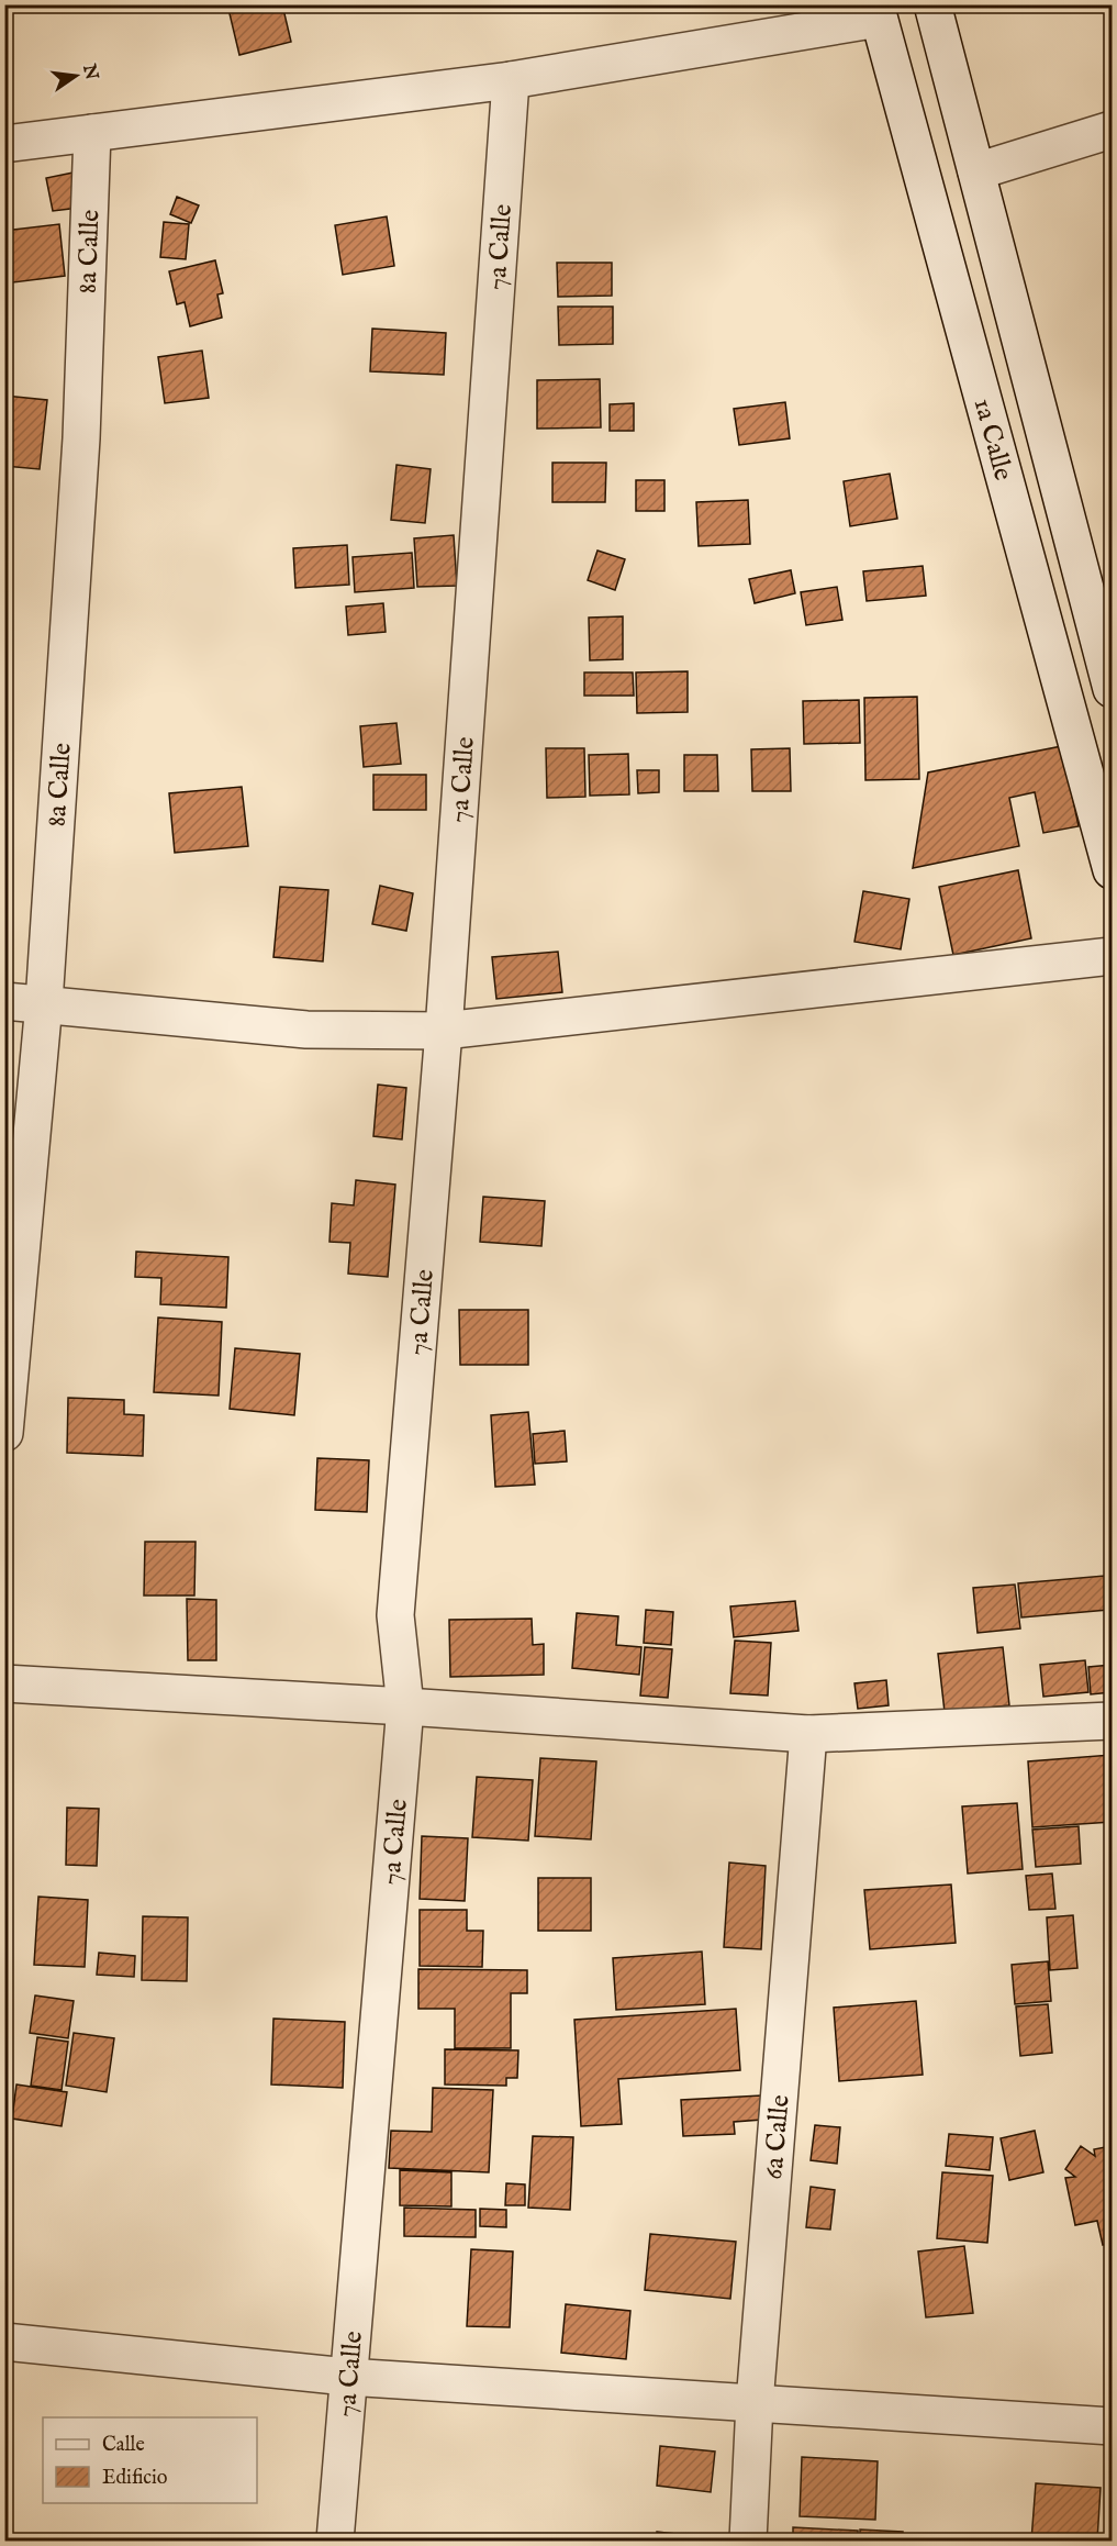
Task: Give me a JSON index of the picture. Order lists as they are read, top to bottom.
{
  "streets": {
    "street": [
      "7a Calle",
      "8a Calle",
      "1a Calle",
      "6a Calle"
    ]
  },
  "legend": ["Calle", "Edificio"],
  "north": "right"
}
